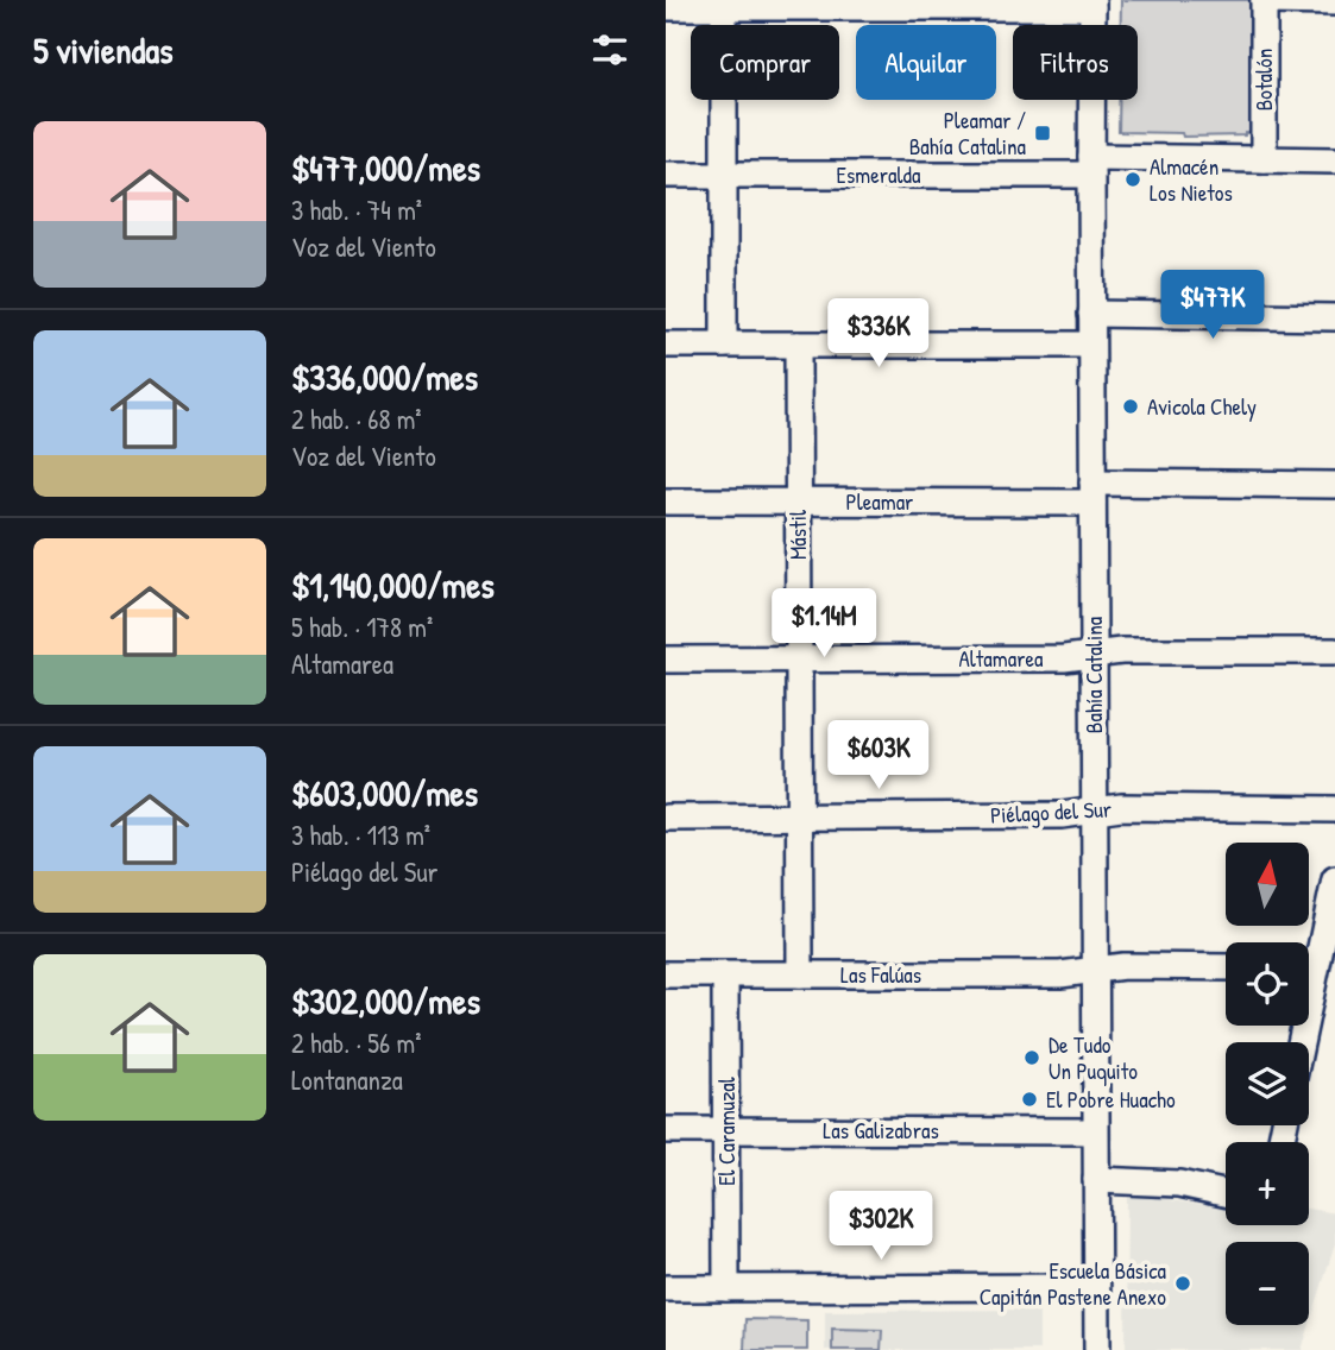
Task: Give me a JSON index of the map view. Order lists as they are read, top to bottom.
{
  "streets": {
    "street": [
      "Botalón",
      "Esmeralda",
      "Pleamar",
      "Mástil",
      "Altamarea",
      "Bahía Catalina",
      "Piélago del Sur",
      "Las Falúas",
      "Las Galizabras",
      "El Caramuzal"
    ]
  },
  "crossings": [
    ["Botalón", "Esmeralda"],
    ["Esmeralda", "Bahía Catalina"],
    ["Pleamar", "Mástil"],
    ["Pleamar", "Bahía Catalina"],
    ["Mástil", "Altamarea"],
    ["Mástil", "Piélago del Sur"],
    ["Mástil", "Las Falúas"],
    ["Altamarea", "Bahía Catalina"],
    ["Bahía Catalina", "Piélago del Sur"],
    ["Bahía Catalina", "Las Falúas"],
    ["Bahía Catalina", "Las Galizabras"],
    ["Las Falúas", "El Caramuzal"],
    ["Las Galizabras", "El Caramuzal"]
  ],
  "places": {
    "transit": ["Pleamar / Bahía Catalina"],
    "other": [
      "Almacén Los Nietos",
      "Avicola Chely",
      "De Tudo Un Puquito",
      "El Pobre Huacho",
      "Escuela Básica Capitán Pastene Anexo"
    ]
  },
  "north": "top",
  "page": {
    "heading": "5 viviendas",
    "chip": ["Comprar", "Alquilar", "Filtros"],
    "list": [
      {
        "name": "$477,000/mes",
        "note": "3 hab. · 74 m² · Voz del Viento"
      },
      {
        "name": "$336,000/mes",
        "note": "2 hab. · 68 m² · Voz del Viento"
      },
      {
        "name": "$1,140,000/mes",
        "note": "5 hab. · 178 m² · Altamarea"
      },
      {
        "name": "$603,000/mes",
        "note": "3 hab. · 113 m² · Piélago del Sur"
      },
      {
        "name": "$302,000/mes",
        "note": "2 hab. · 56 m² · Lontananza"
      }
    ],
    "price": [
      "$477K",
      "$336K",
      "$1.14M",
      "$603K",
      "$302K"
    ],
    "map_buttons": ["+", "−"]
  }
}
